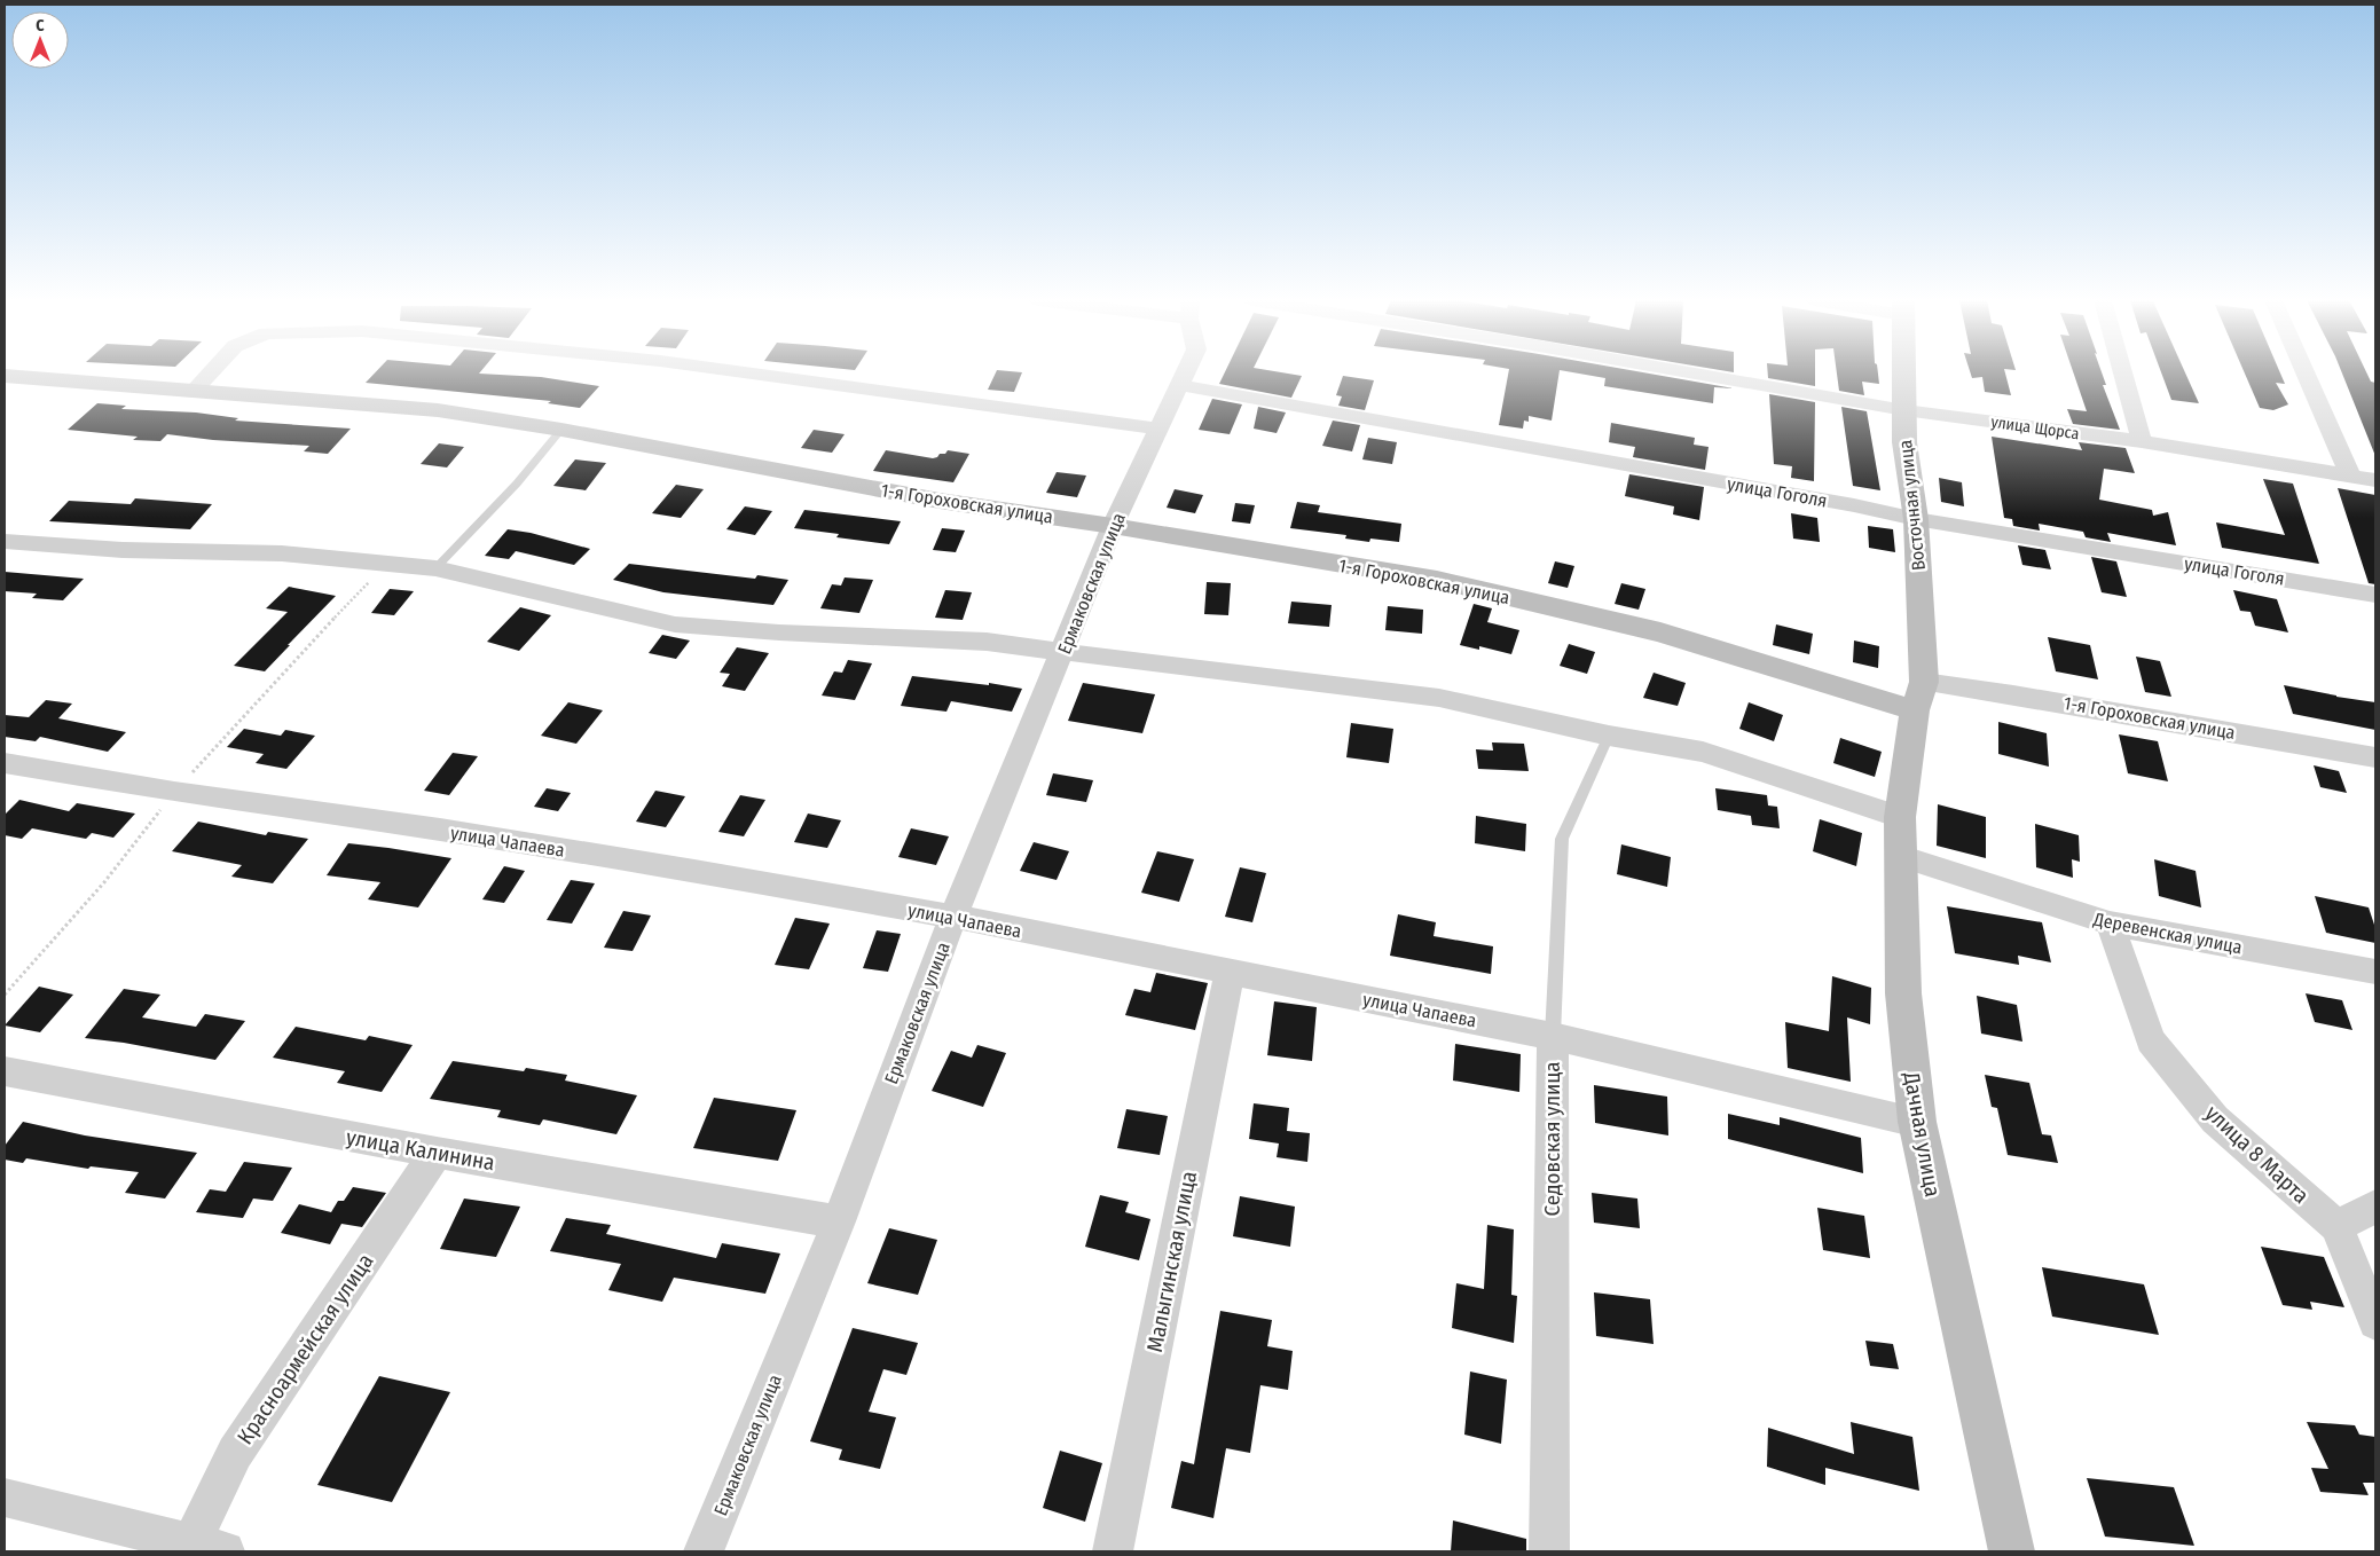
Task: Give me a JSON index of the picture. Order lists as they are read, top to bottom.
{
  "streets": {
    "street": [
      "улица Щорса",
      "улица Гоголя",
      "1-я Гороховская улица",
      "Восточная улица",
      "Ермаковская улица",
      "улица Чапаева",
      "Деревенская улица",
      "Дачная улица",
      "Седовская улица",
      "улица Калинина",
      "улица 8 Марта",
      "Малыгинская улица",
      "Красноармейская улица"
    ]
  },
  "crossings": [
    ["улица Щорса", "Восточная улица"],
    ["улица Гоголя", "Восточная улица"],
    ["улица Гоголя", "Ермаковская улица"],
    ["1-я Гороховская улица", "Восточная улица"],
    ["1-я Гороховская улица", "Ермаковская улица"],
    ["1-я Гороховская улица", "Дачная улица"],
    ["Восточная улица", "Дачная улица"],
    ["Ермаковская улица", "улица Чапаева"],
    ["Ермаковская улица", "улица Калинина"],
    ["улица Чапаева", "Дачная улица"],
    ["улица Чапаева", "Седовская улица"],
    ["улица Чапаева", "Малыгинская улица"],
    ["Деревенская улица", "Дачная улица"],
    ["Деревенская улица", "улица 8 Марта"],
    ["улица Калинина", "Красноармейская улица"]
  ],
  "north": "top"
}
